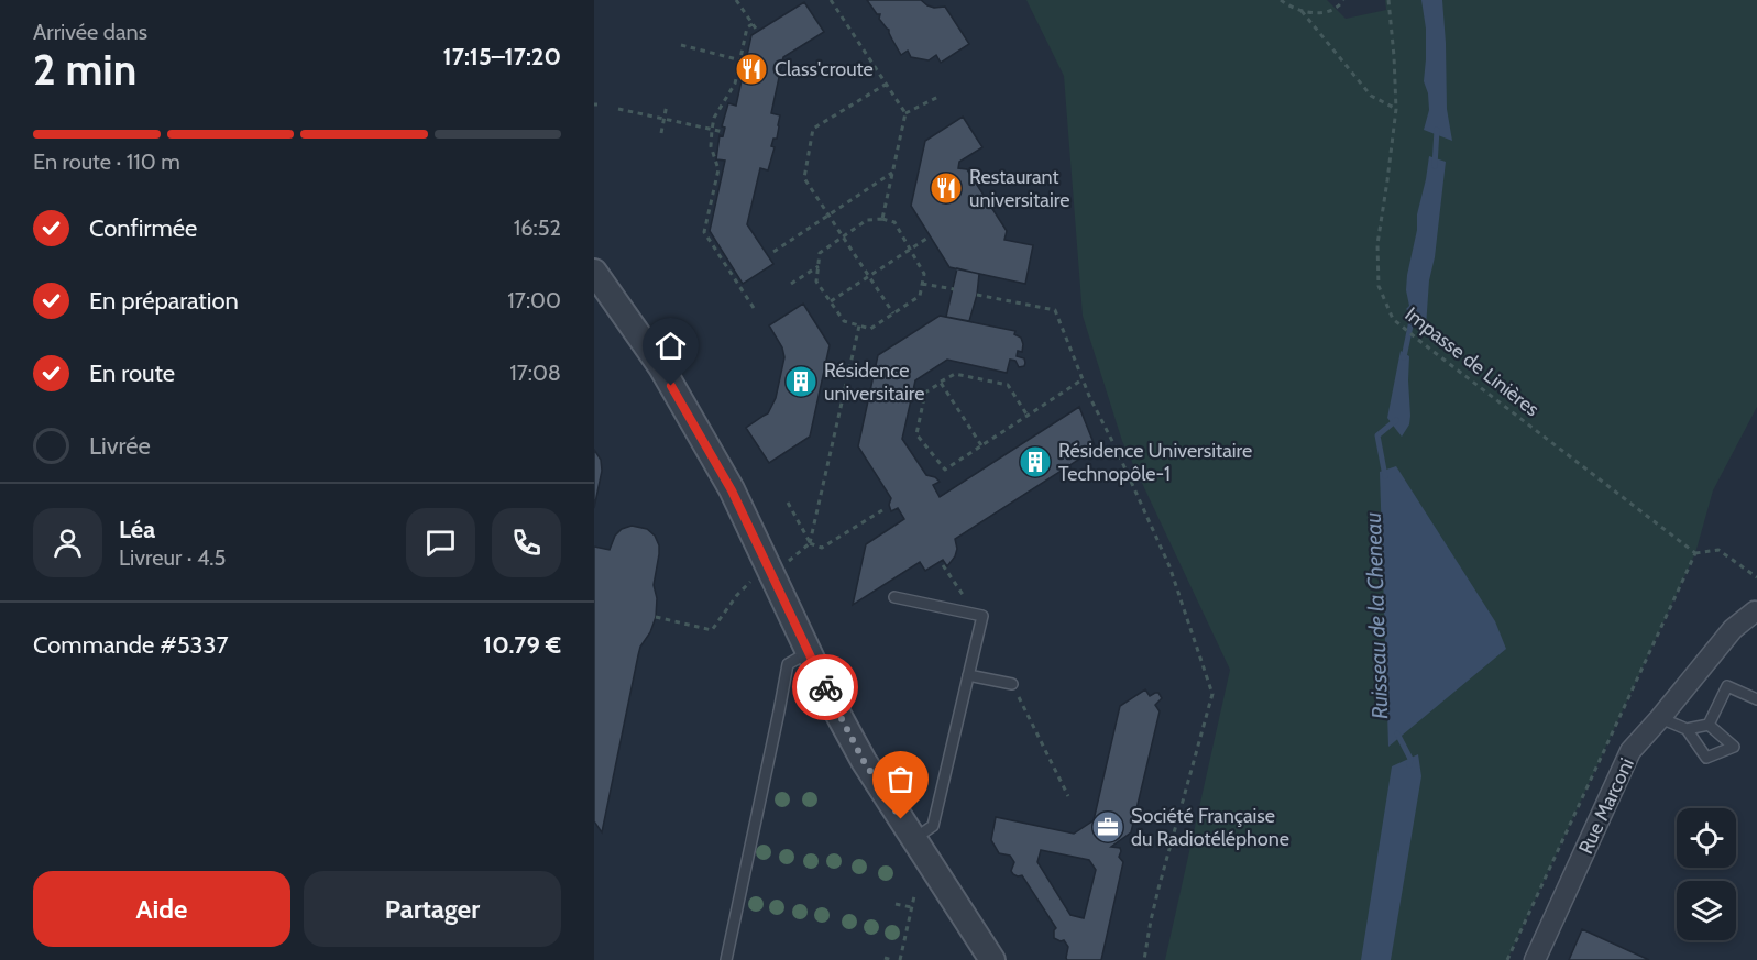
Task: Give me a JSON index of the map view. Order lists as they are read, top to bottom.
{
  "streets": {
    "street": ["Rue Marconi"],
    "path": ["Impasse de Linières"]
  },
  "water": ["Ruisseau de la Cheneau"],
  "places": {
    "restaurant": ["Class'croute", "Restaurant universitaire"],
    "building": ["Résidence universitaire", "Résidence Universitaire Technopôle-1"],
    "office": ["Société Française du Radiotéléphone"]
  },
  "page": {
    "heading": ["2 min", "Arrivée dans", "17:15–17:20"],
    "panel": [
      "Léa",
      "Livreur · 4.5",
      "Commande #5337",
      "10.79 €"
    ],
    "bar": "En route · 110 m",
    "list": [
      ["Confirmée", "16:52"],
      ["En préparation", "17:00"],
      ["En route", "17:08"],
      "Livrée"
    ],
    "buttons": ["Aide", "Partager"]
  }
}
